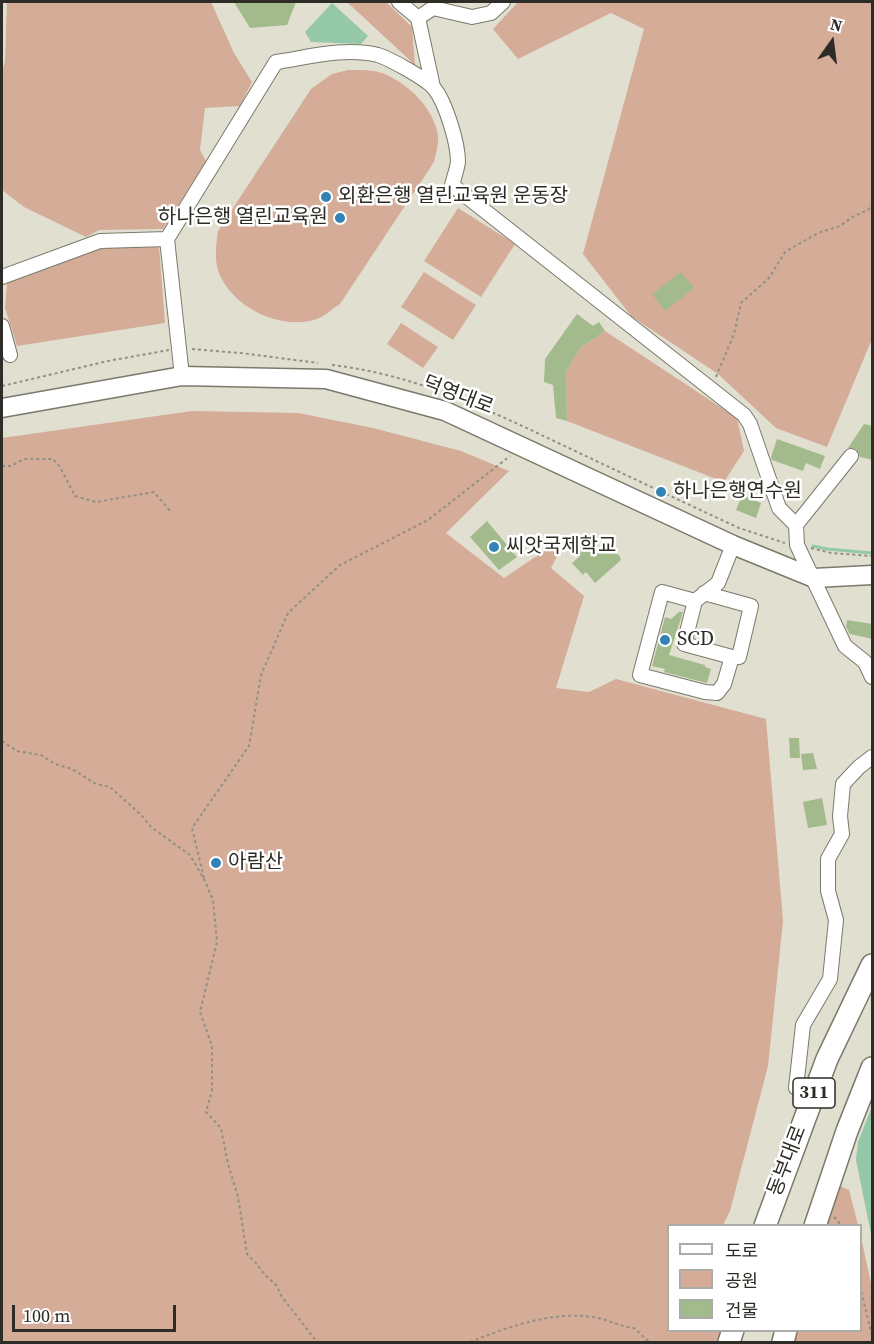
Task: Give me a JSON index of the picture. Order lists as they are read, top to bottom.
{
  "streets": {
    "highway": ["311", "동부대로"],
    "main road": ["덕영대로"]
  },
  "places": [
    "외환은행 열린교육원 운동장",
    "하나은행 열린교육원",
    "하나은행연수원",
    "씨앗국제학교",
    "SCD",
    "아람산"
  ],
  "legend": ["도로", "공원", "건물"],
  "scale_bar": "100 m",
  "north": "top"
}
